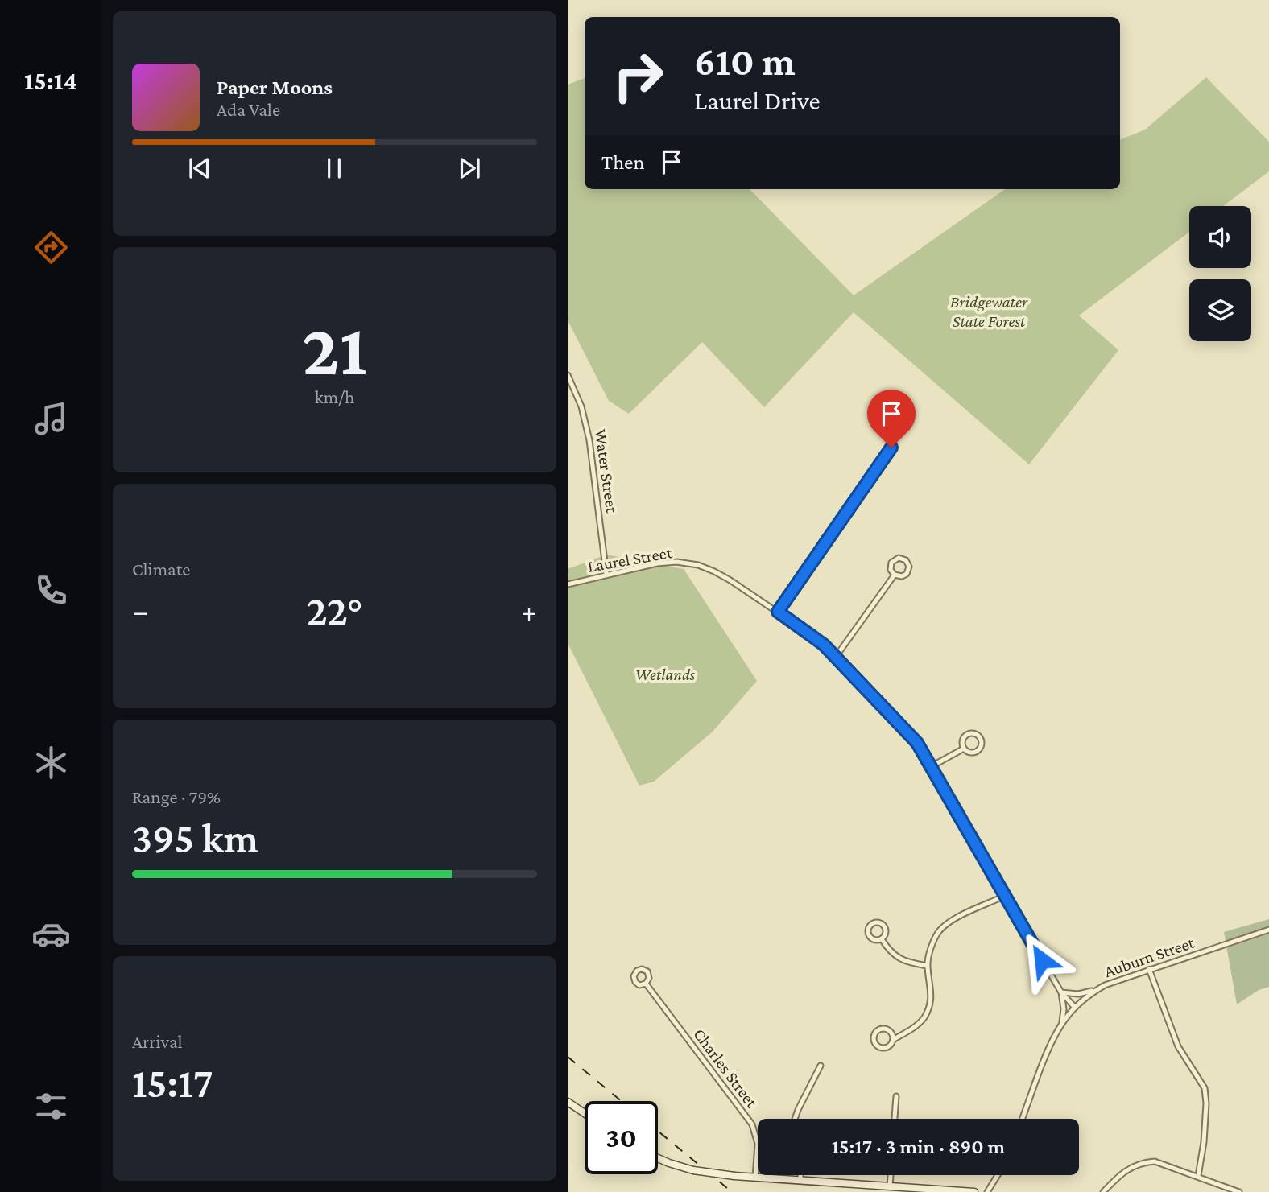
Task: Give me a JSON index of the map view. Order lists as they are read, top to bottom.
{
  "streets": {
    "street": [
      "Water Street",
      "Laurel Street",
      "Auburn Street",
      "Charles Street"
    ]
  },
  "crossings": [
    ["Water Street", "Laurel Street"],
    ["Laurel Street", "Auburn Street"]
  ],
  "parks": ["Bridgewater State Forest", "Wetlands"],
  "page": {
    "tabs": "15:14",
    "turn": ["610 m", "Laurel Drive"],
    "song": ["Paper Moons", "Ada Vale"],
    "then": "Then",
    "tile": [
      ["21", "km/h"],
      "Climate",
      ["Range · 79%", "395 km"],
      ["Arrival", "15:17"]
    ],
    "heat": ["−", "22°", "+"],
    "limit": "30",
    "trip": "15:17 · 3 min · 890 m"
  }
}
